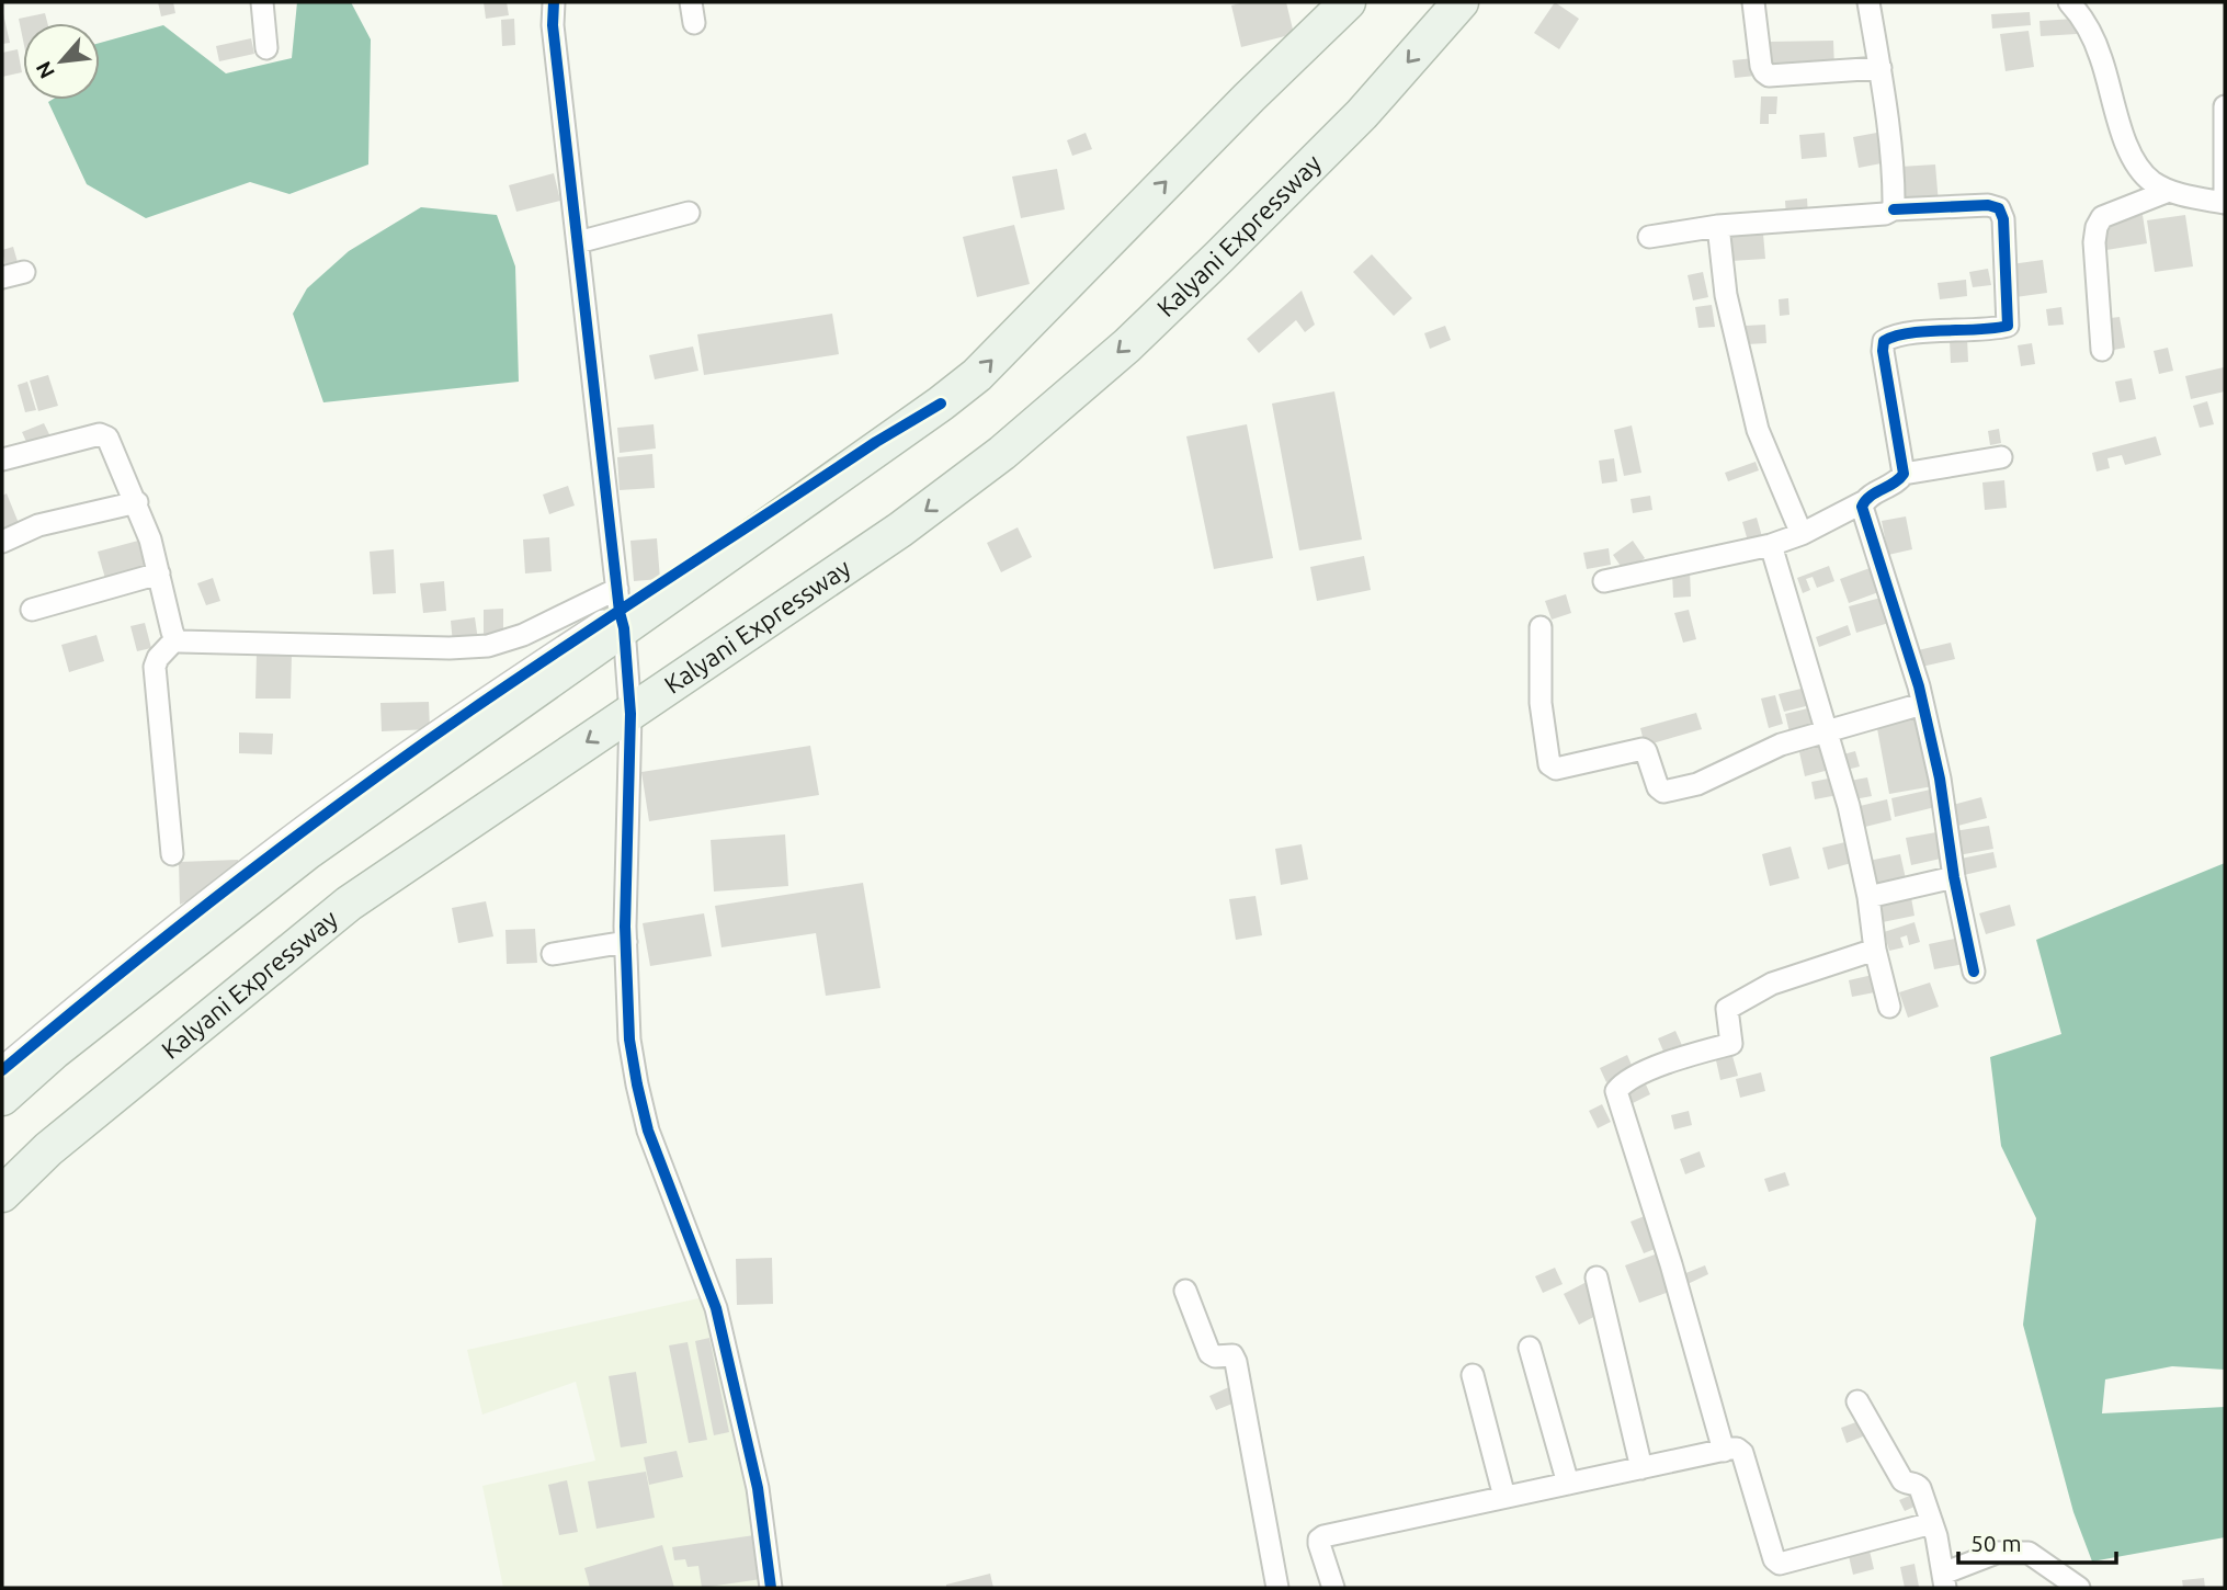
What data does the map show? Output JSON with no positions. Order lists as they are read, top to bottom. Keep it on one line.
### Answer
{"streets":{"highway":["Kalyani Expressway"]},"scale_bar":"50 m","north":"bottom left"}
